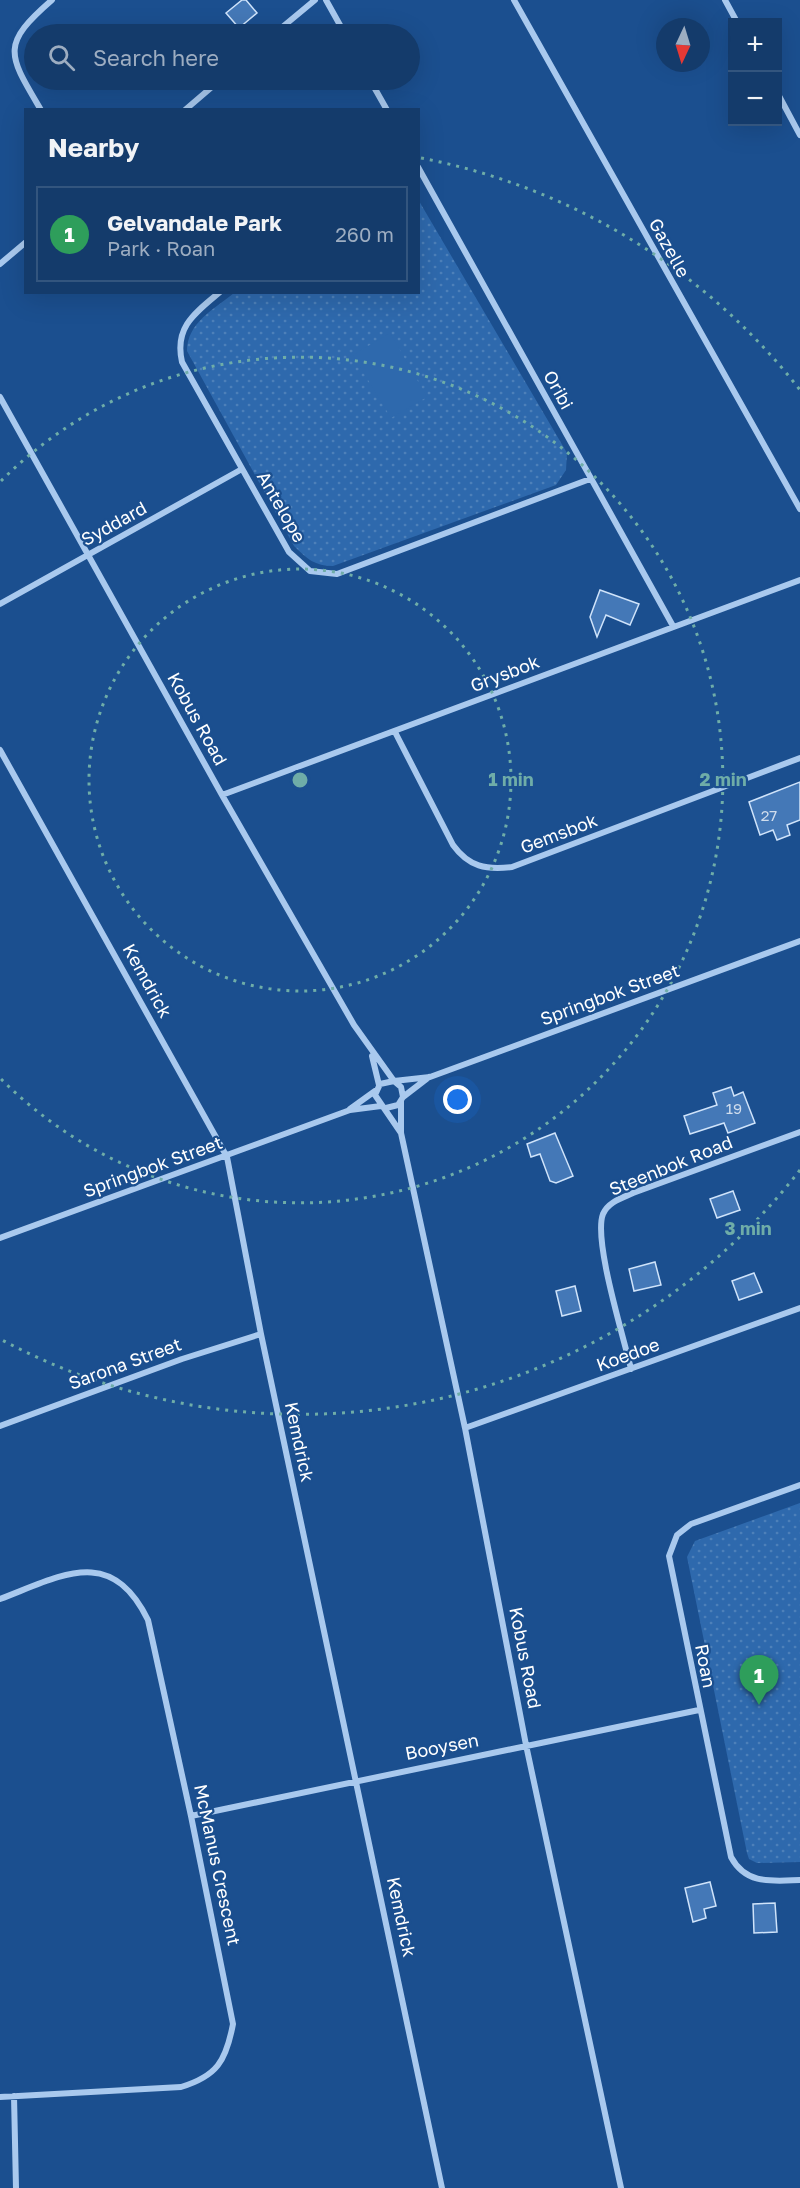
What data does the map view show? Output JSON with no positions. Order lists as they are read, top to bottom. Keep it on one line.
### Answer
{"streets":{"street":["Gazelle","Oribi","Antelope","Syddard","Grysbok","Kobus Road","Gemsbok","Kemdrick","Springbok Street","Steenbok Road","Koedoe","Sarona Street","Roan","Booysen","McManus Crescent"]},"crossings":[["Oribi","Antelope"],["Oribi","Grysbok"],["Antelope","Syddard"],["Syddard","Kobus Road"],["Grysbok","Kobus Road"],["Grysbok","Gemsbok"],["Kobus Road","Koedoe"],["Kobus Road","Booysen"],["Kemdrick","Springbok Street"],["Kemdrick","Sarona Street"],["Kemdrick","Booysen"],["Steenbok Road","Koedoe"],["Roan","Booysen"],["Booysen","McManus Crescent"]],"house_numbers":["27","19"],"north":"bottom","page":{"map_buttons":["+","−"],"search":"Search here","heading":"Nearby","list":[{"mark":"1","name":"Gelvandale Park","note":"Park · Roan","value":"260 m"}],"pins":"1"},"rings":["1 min","2 min","3 min"]}
